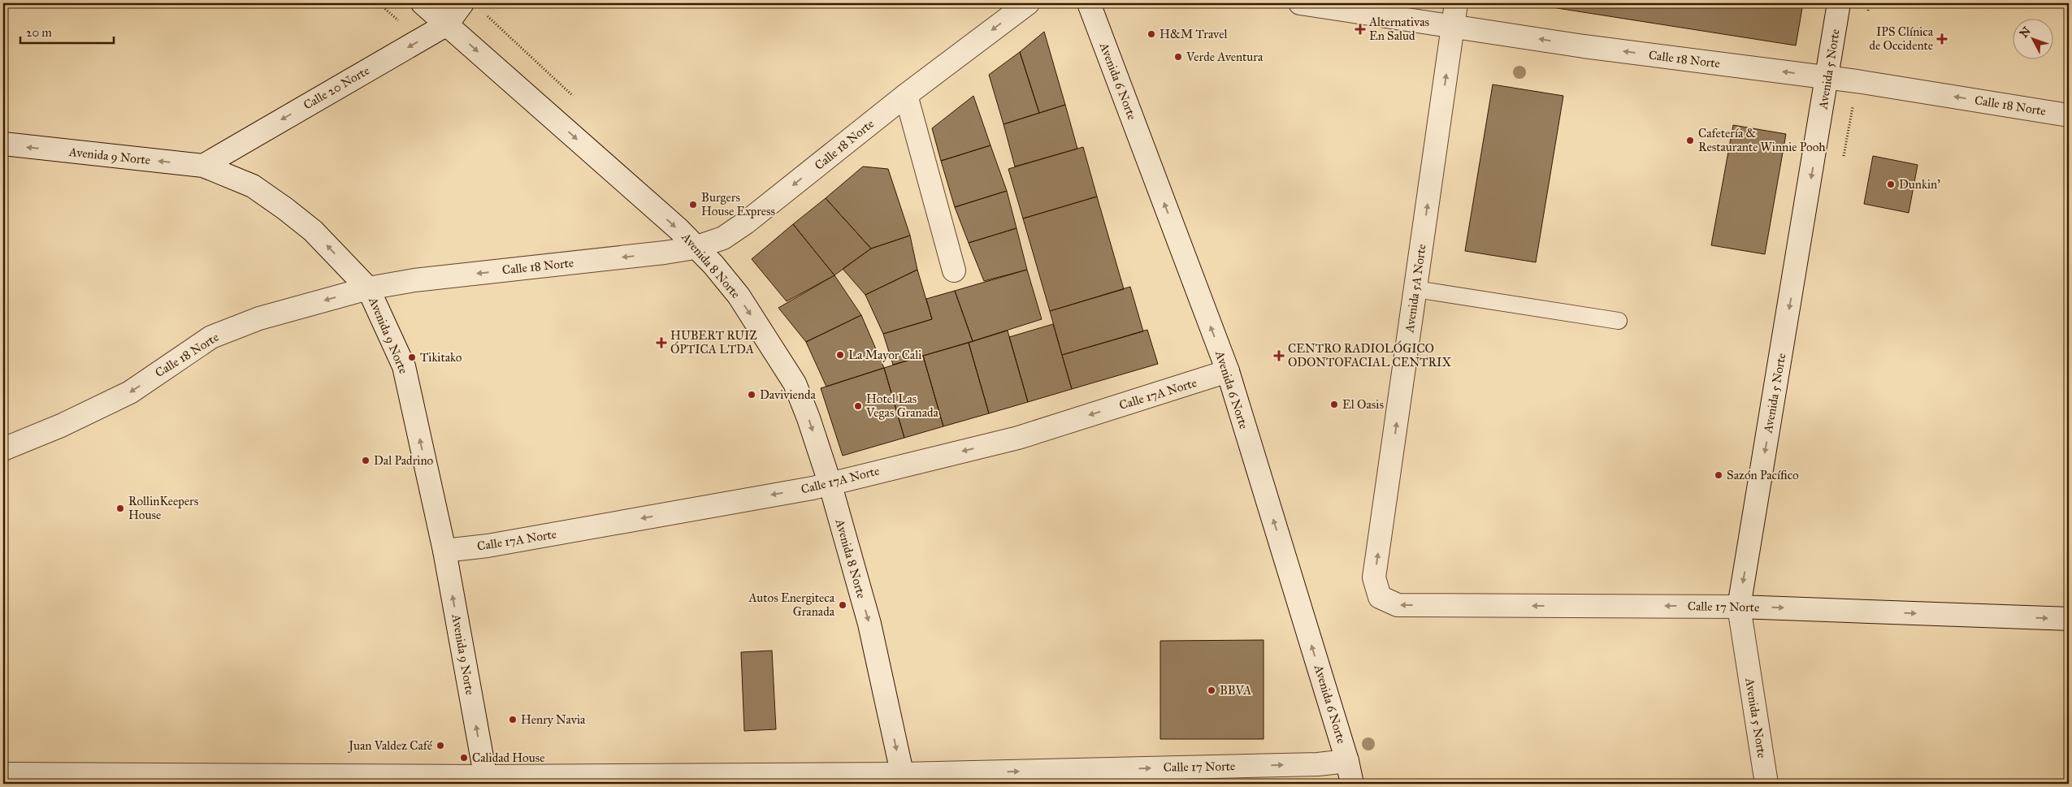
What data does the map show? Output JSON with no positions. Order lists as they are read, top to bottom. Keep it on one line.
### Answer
{"streets":{"street":["Calle 18 Norte","Avenida 5 Norte","Avenida 6 Norte","Calle 20 Norte","Avenida 9 Norte","Avenida 8 Norte","Avenida 5A Norte","Calle 17A Norte","Calle 17 Norte"]},"crossings":[["Calle 18 Norte","Avenida 5 Norte"],["Calle 18 Norte","Avenida 9 Norte"],["Calle 18 Norte","Avenida 8 Norte"],["Calle 18 Norte","Avenida 5A Norte"],["Avenida 5 Norte","Calle 17 Norte"],["Avenida 6 Norte","Calle 17A Norte"],["Avenida 6 Norte","Calle 17 Norte"],["Calle 20 Norte","Avenida 9 Norte"],["Calle 20 Norte","Avenida 8 Norte"],["Avenida 9 Norte","Calle 17A Norte"],["Avenida 9 Norte","Calle 17 Norte"],["Avenida 8 Norte","Calle 17A Norte"],["Avenida 8 Norte","Calle 17 Norte"],["Avenida 5A Norte","Calle 17 Norte"]],"one_way":["Calle 18 Norte","Avenida 5 Norte","Avenida 6 Norte","Calle 20 Norte","Avenida 9 Norte","Avenida 8 Norte","Avenida 5A Norte","Calle 17A Norte"],"places":{"health":["Alternativas En Salud","IPS Clínica de Occidente","HUBERT RUIZ ÓPTICA LTDA","CENTRO RADIOLÓGICO ODONTOFACIAL CENTRIX"],"other":["H&M Travel","Verde Aventura","Cafetería & Restaurante Winnie Pooh","Dunkin'","Burgers House Express","La Mayor Cali","Tikitako","Davivienda","El Oasis","Hotel Las Vegas Granada","Dal Padrino","Sazón Pacífico","RollinKeepers House","Autos Energiteca Granada","BBVA","Henry Navia","Juan Valdez Café","Calidad House"]},"scale_bar":"20 m","north":"top left"}
